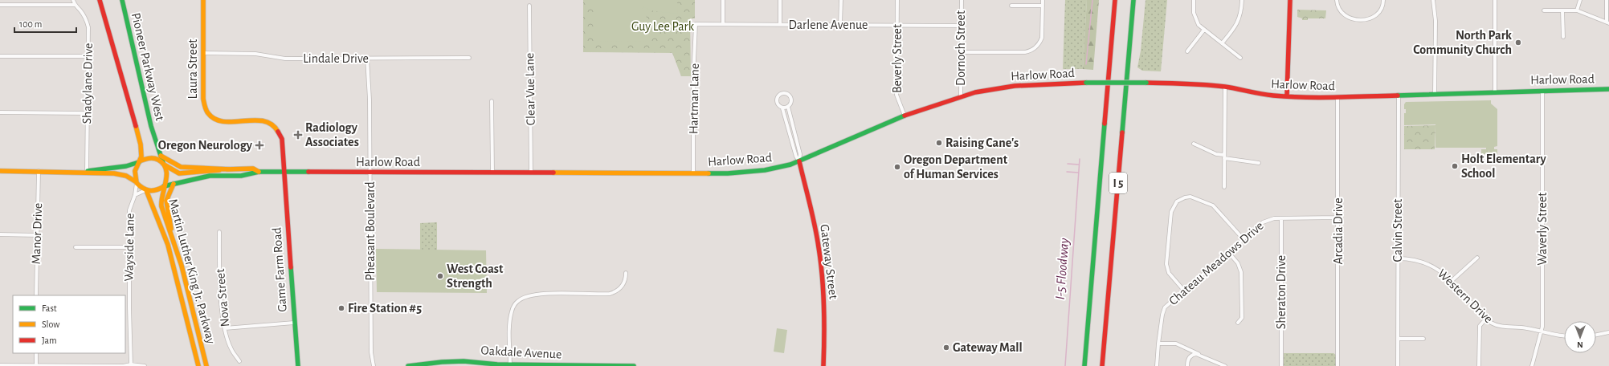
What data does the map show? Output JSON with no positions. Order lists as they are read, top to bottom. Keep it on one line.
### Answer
{"streets":{"main road":["Pioneer Parkway West","Laura Street","Harlow Road","I 5","Gateway Street","Game Farm Road","Martin Luther King Jr. Parkway","Oakdale Avenue"],"street":["Darlene Avenue","Dornoch Street","Lindale Drive","Beverly Street","Shadylane Drive","Clear Vue Lane","Hartman Lane","Waverly Street","Calvin Street","Pheasant Boulevard","Arcadia Drive","Manor Drive","Wayside Lane","Chateau Meadows Drive","Sheraton Drive","Western Drive","Nova Street"]},"crossings":[["Darlene Avenue","Dornoch Street"],["Darlene Avenue","Beverly Street"],["Darlene Avenue","Hartman Lane"],["Dornoch Street","Harlow Road"],["Lindale Drive","Laura Street"],["Lindale Drive","Pheasant Boulevard"],["Beverly Street","Harlow Road"],["Pioneer Parkway West","Martin Luther King Jr. Parkway"],["Laura Street","Harlow Road"],["Laura Street","Game Farm Road"],["Harlow Road","Clear Vue Lane"],["Harlow Road","Hartman Lane"],["Harlow Road","Waverly Street"],["Harlow Road","Calvin Street"],["Harlow Road","Pheasant Boulevard"],["Harlow Road","Arcadia Drive"],["Harlow Road","Gateway Street"],["Harlow Road","Game Farm Road"],["Waverly Street","Western Drive"],["Calvin Street","Western Drive"],["Arcadia Drive","Chateau Meadows Drive"],["Wayside Lane","Martin Luther King Jr. Parkway"],["Chateau Meadows Drive","Sheraton Drive"]],"water":["I-5 Floodway"],"parks":["Guy Lee Park"],"places":{"other":["North Park Community Church","Raising Cane's","Holt Elementary School","Oregon Department of Human Services","West Coast Strength","Fire Station #5","Gateway Mall"],"health":["Radiology Associates","Oregon Neurology"]},"legend":["Fast","Slow","Jam"],"scale_bar":"100 m","north":"bottom"}
